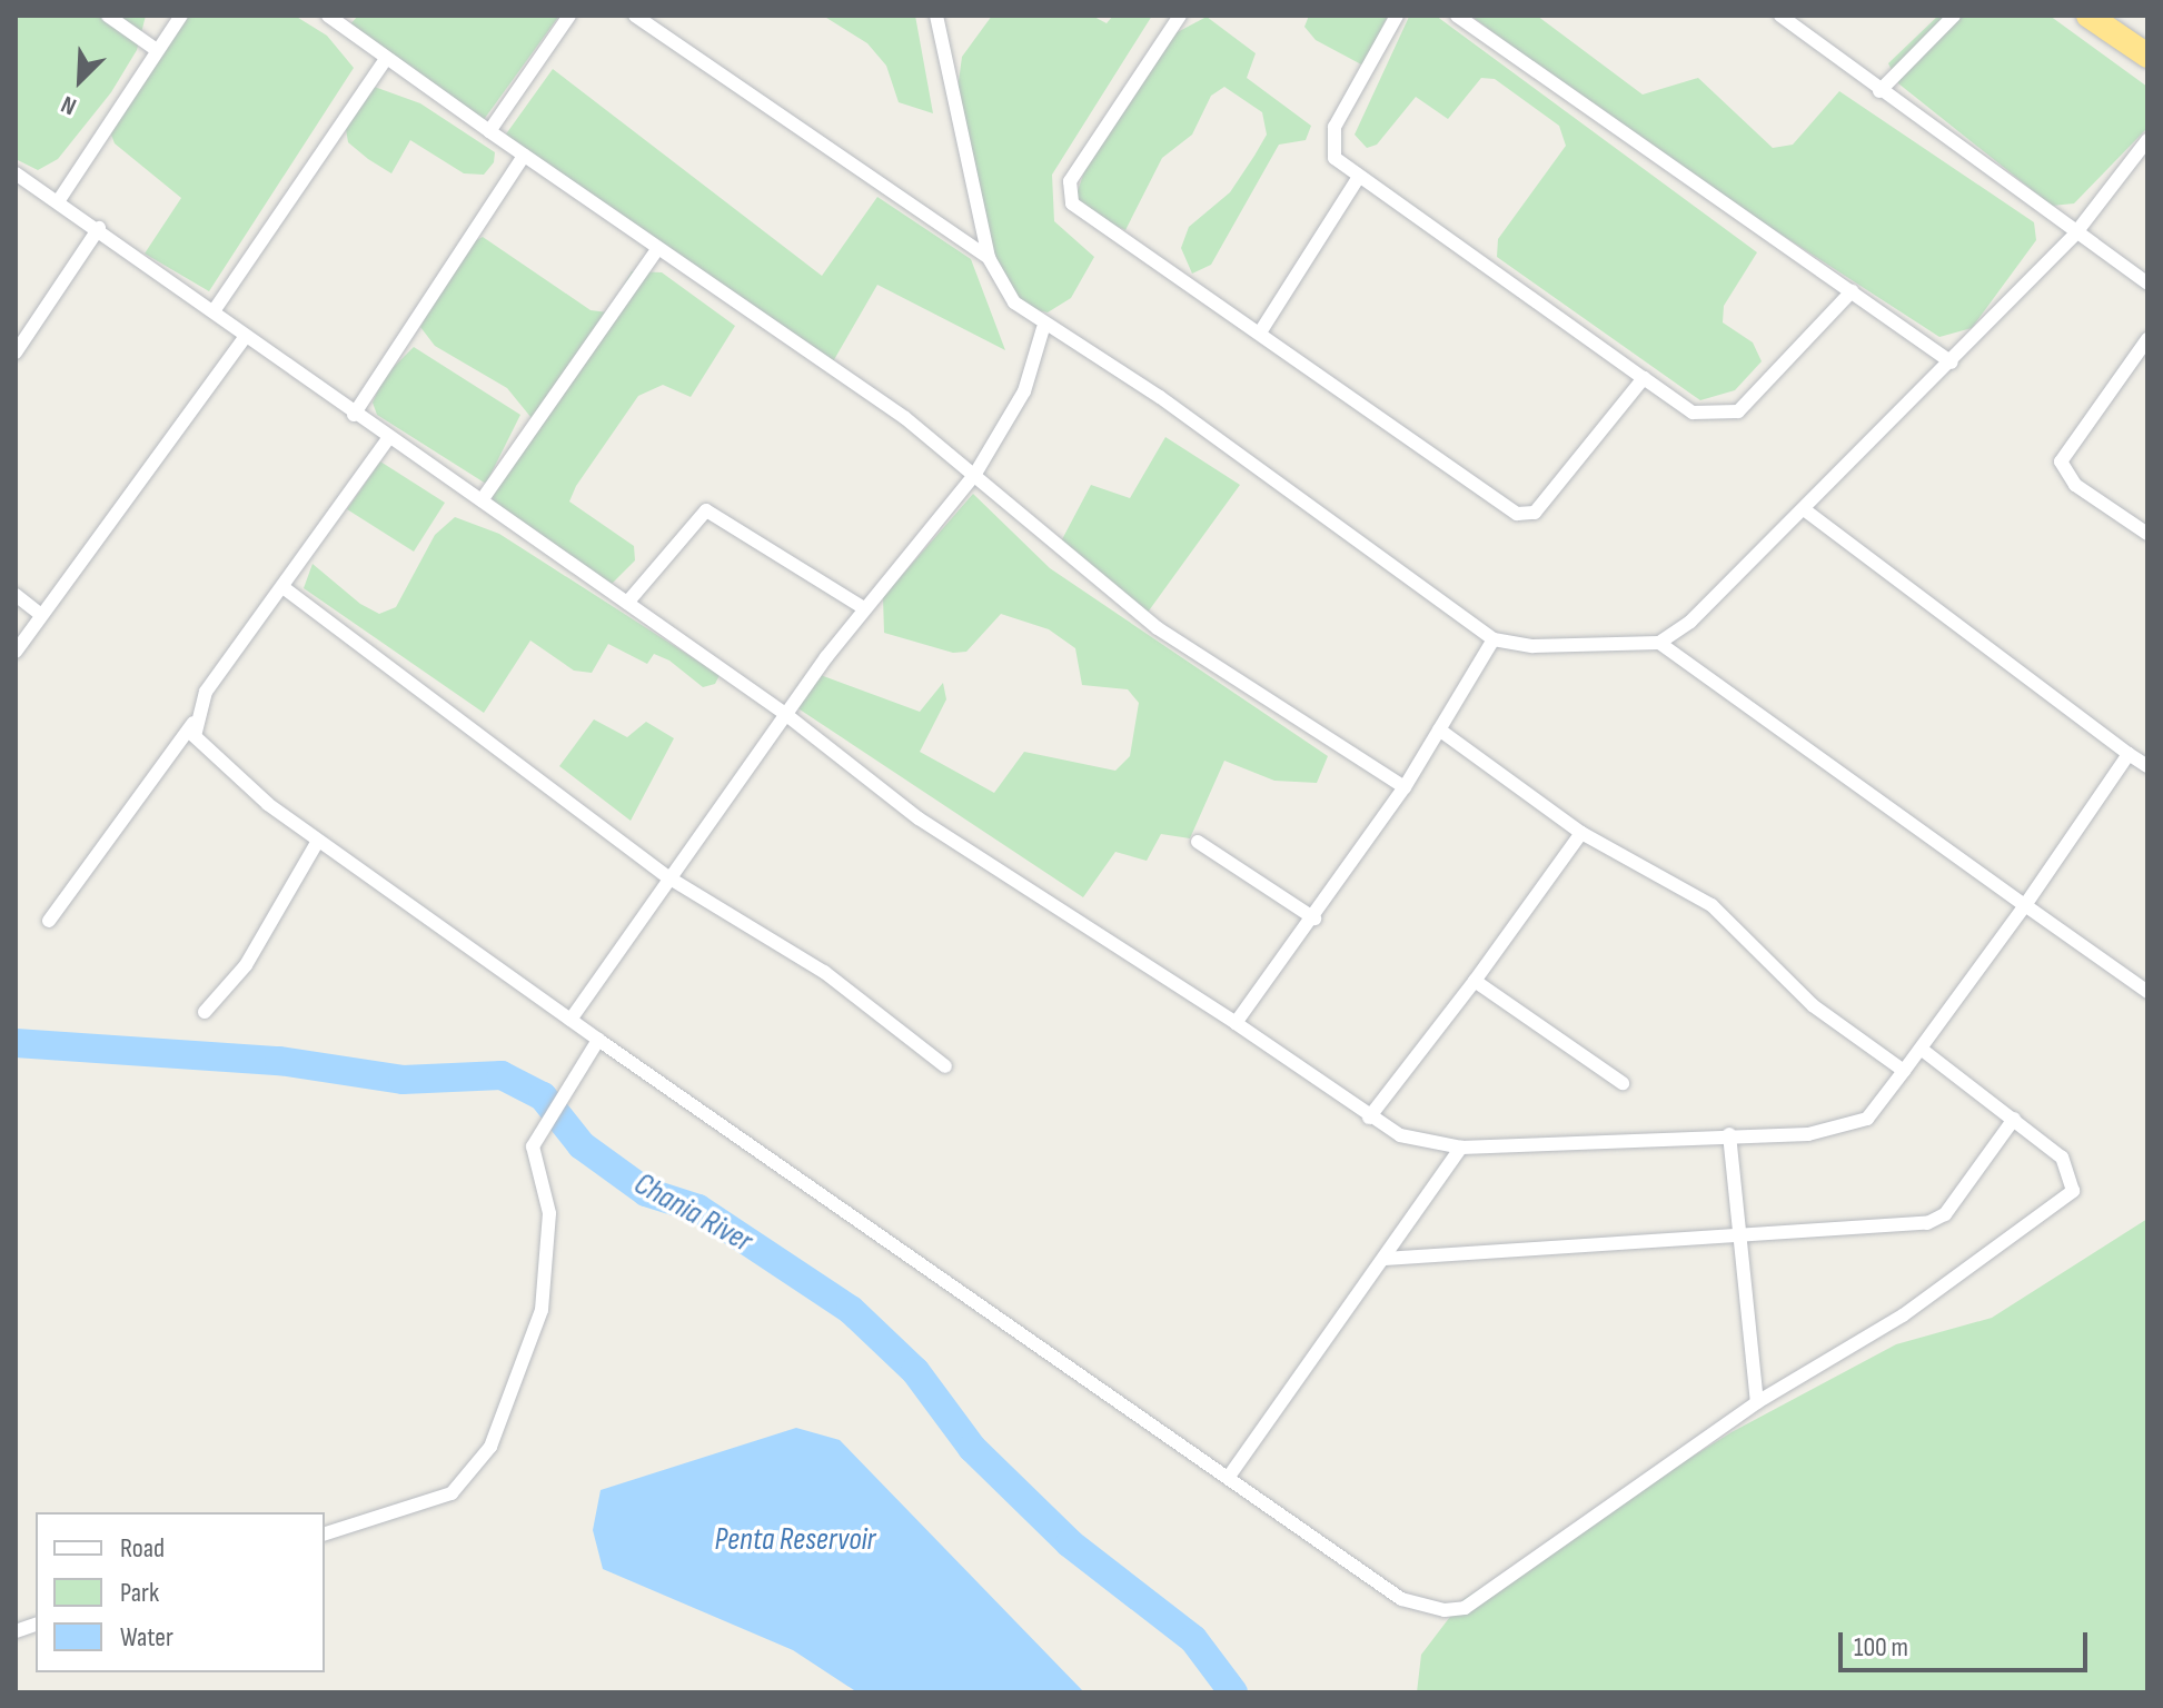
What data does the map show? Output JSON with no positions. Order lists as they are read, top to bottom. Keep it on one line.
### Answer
{"water":["Chania River","Penta Reservoir"],"legend":["Road","Park","Water"],"scale_bar":"100 m","north":"bottom left"}
